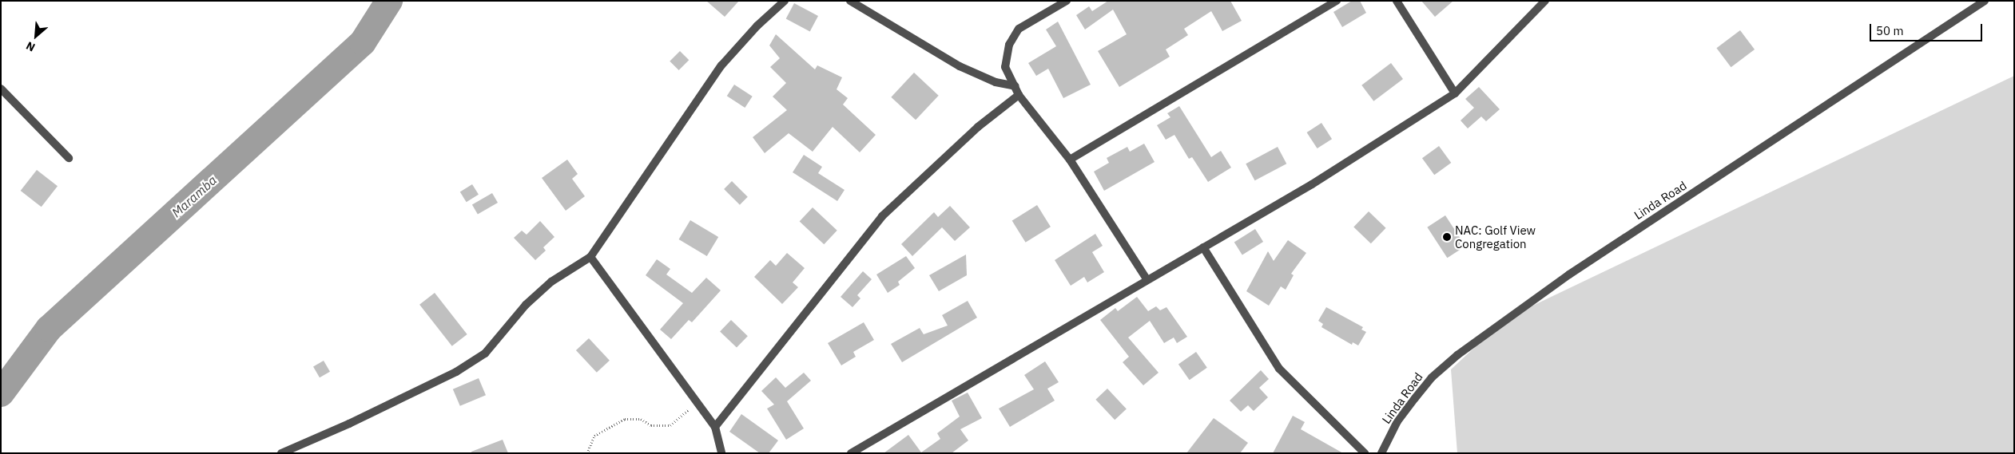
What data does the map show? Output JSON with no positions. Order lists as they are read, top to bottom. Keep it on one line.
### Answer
{"streets":{"street":["Linda Road"]},"water":["Maramba"],"places":["NAC: Golf View Congregation"],"scale_bar":"50 m","north":"bottom left"}
